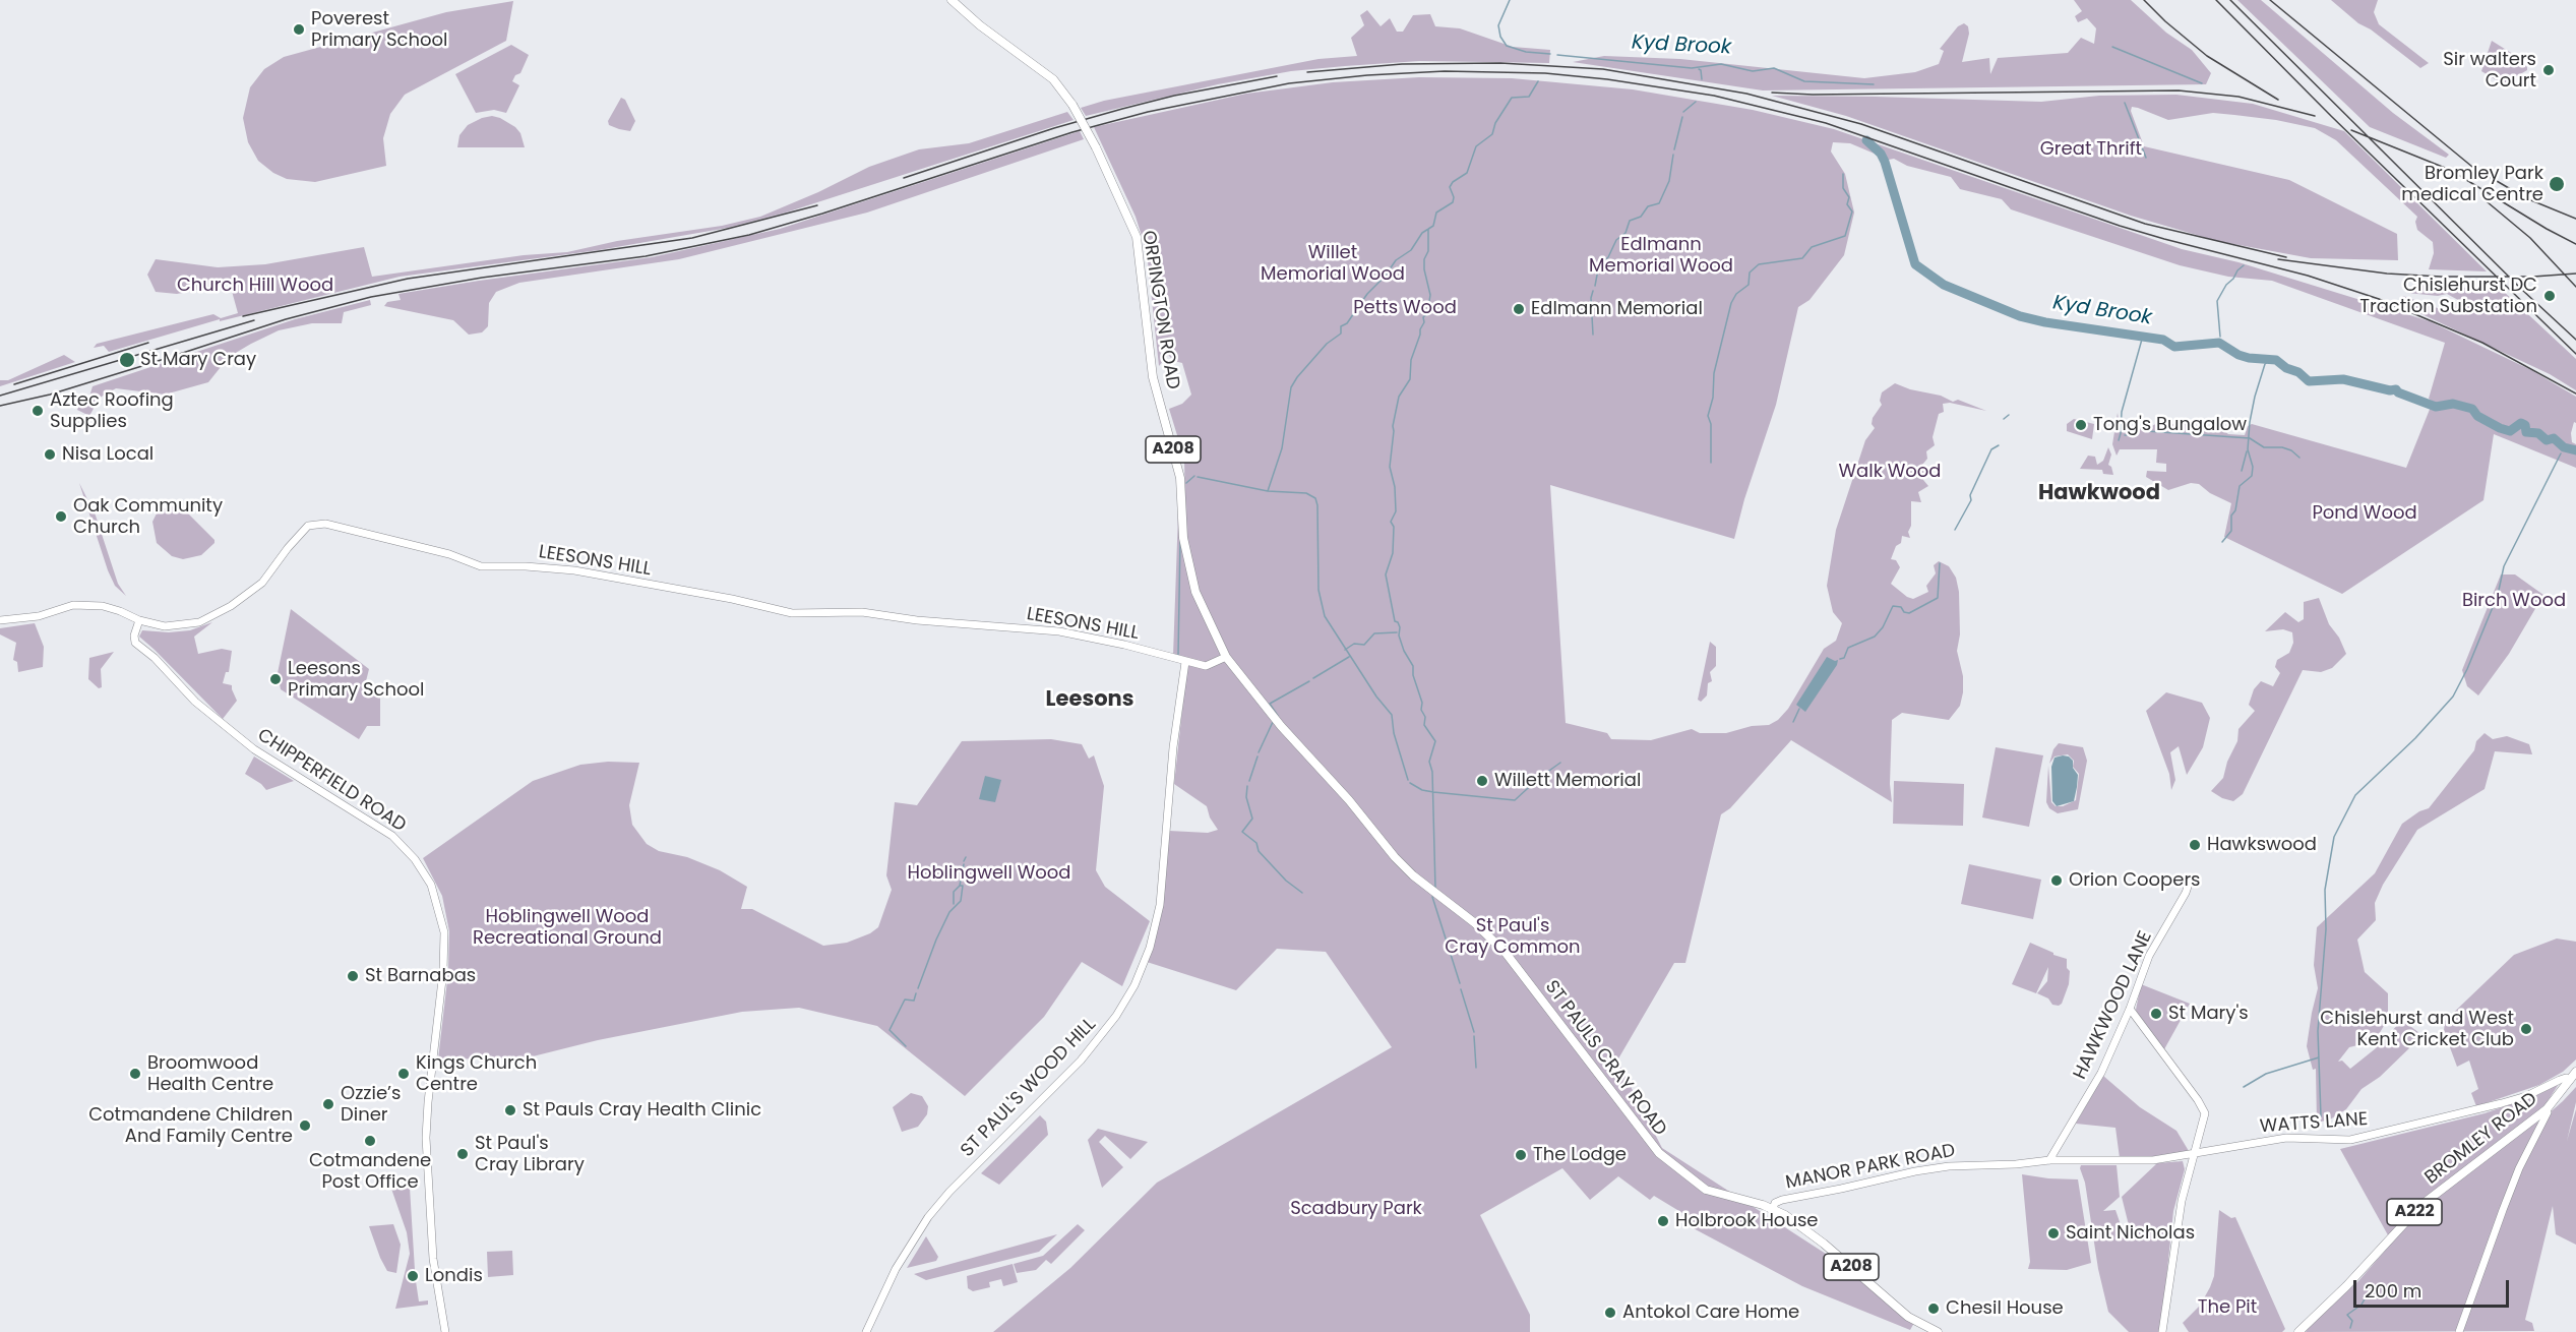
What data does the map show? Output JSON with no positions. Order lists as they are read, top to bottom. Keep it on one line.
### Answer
{"streets":{"main road":["ORPINGTON ROAD","A208","ST PAULS CRAY ROAD","BROMLEY ROAD","A222"],"street":["LEESONS HILL","CHIPPERFIELD ROAD","HAWKWOOD LANE","ST PAUL'S WOOD HILL","WATTS LANE","MANOR PARK ROAD"]},"crossings":[["ORPINGTON ROAD","LEESONS HILL"],["ORPINGTON ROAD","ST PAULS CRAY ROAD"],["LEESONS HILL","CHIPPERFIELD ROAD"],["LEESONS HILL","ST PAULS CRAY ROAD"],["LEESONS HILL","ST PAUL'S WOOD HILL"],["HAWKWOOD LANE","WATTS LANE"],["ST PAULS CRAY ROAD","MANOR PARK ROAD"],["WATTS LANE","BROMLEY ROAD"],["WATTS LANE","MANOR PARK ROAD"]],"districts":["Hawkwood","Leesons"],"water":["Kyd Brook"],"parks":["Great Thrift","Edlmann Memorial Wood","Willet Memorial Wood","Church Hill Wood","Petts Wood","Walk Wood","Pond Wood","Birch Wood","Hoblingwell Wood","Hoblingwell Wood Recreational Ground","St Paul's Cray Common","Scadbury Park","The Pit"],"places":["Poverest Primary School","Sir walters Court","Bromley Park medical Centre","Chislehurst DC Traction Substation","Edlmann Memorial","St Mary Cray","Aztec Roofing Supplies","Tong's Bungalow","Nisa Local","Oak Community Church","Leesons Primary School","Willett Memorial","Hawkswood","Orion Coopers","St Barnabas","St Mary's","Chislehurst and West Kent Cricket Club","Broomwood Health Centre","Kings Church Centre","Ozzie’s Diner","St Pauls Cray Health Clinic","Cotmandene Children And Family Centre","Cotmandene Post Office","St Paul's Cray Library","The Lodge","Holbrook House","Saint Nicholas","Londis","Chesil House","Antokol Care Home"],"scale_bar":"200 m"}
